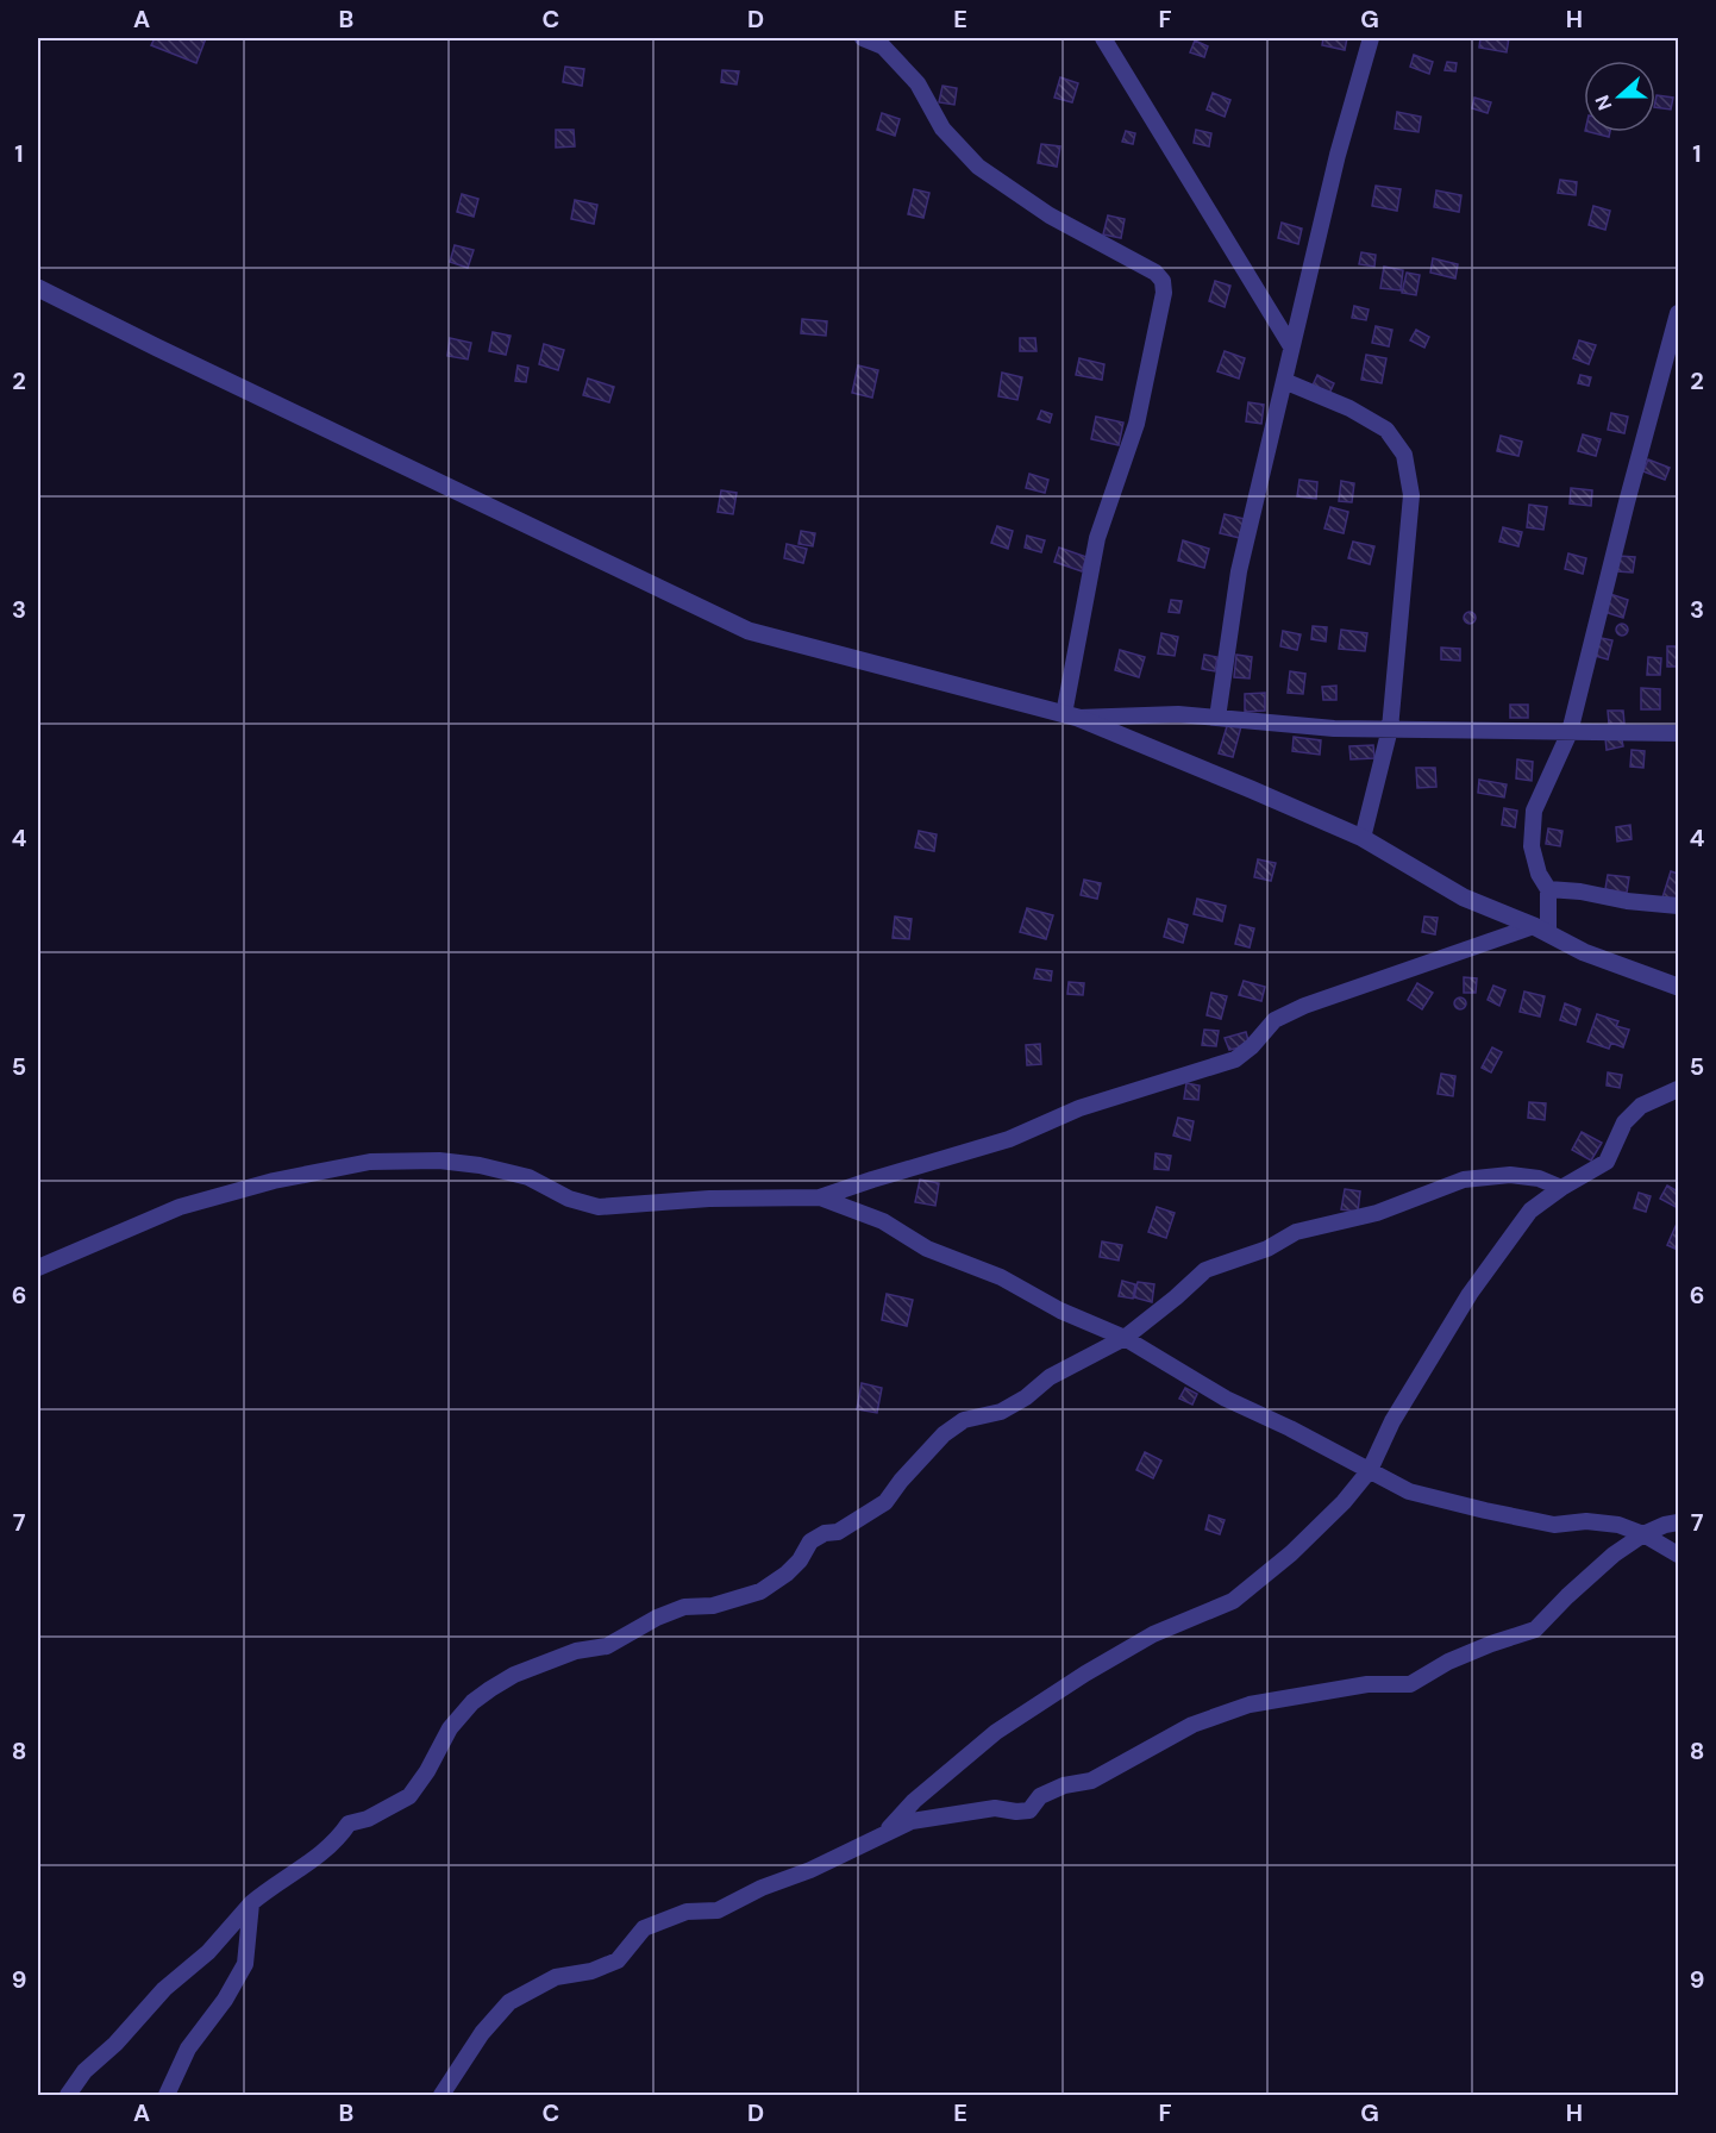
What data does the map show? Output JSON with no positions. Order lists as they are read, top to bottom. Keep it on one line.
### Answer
{"north":"left","grid":{"columns":["A","B","C","D","E","F","G","H"],"rows":["1","2","3","4","5","6","7","8","9"]}}
